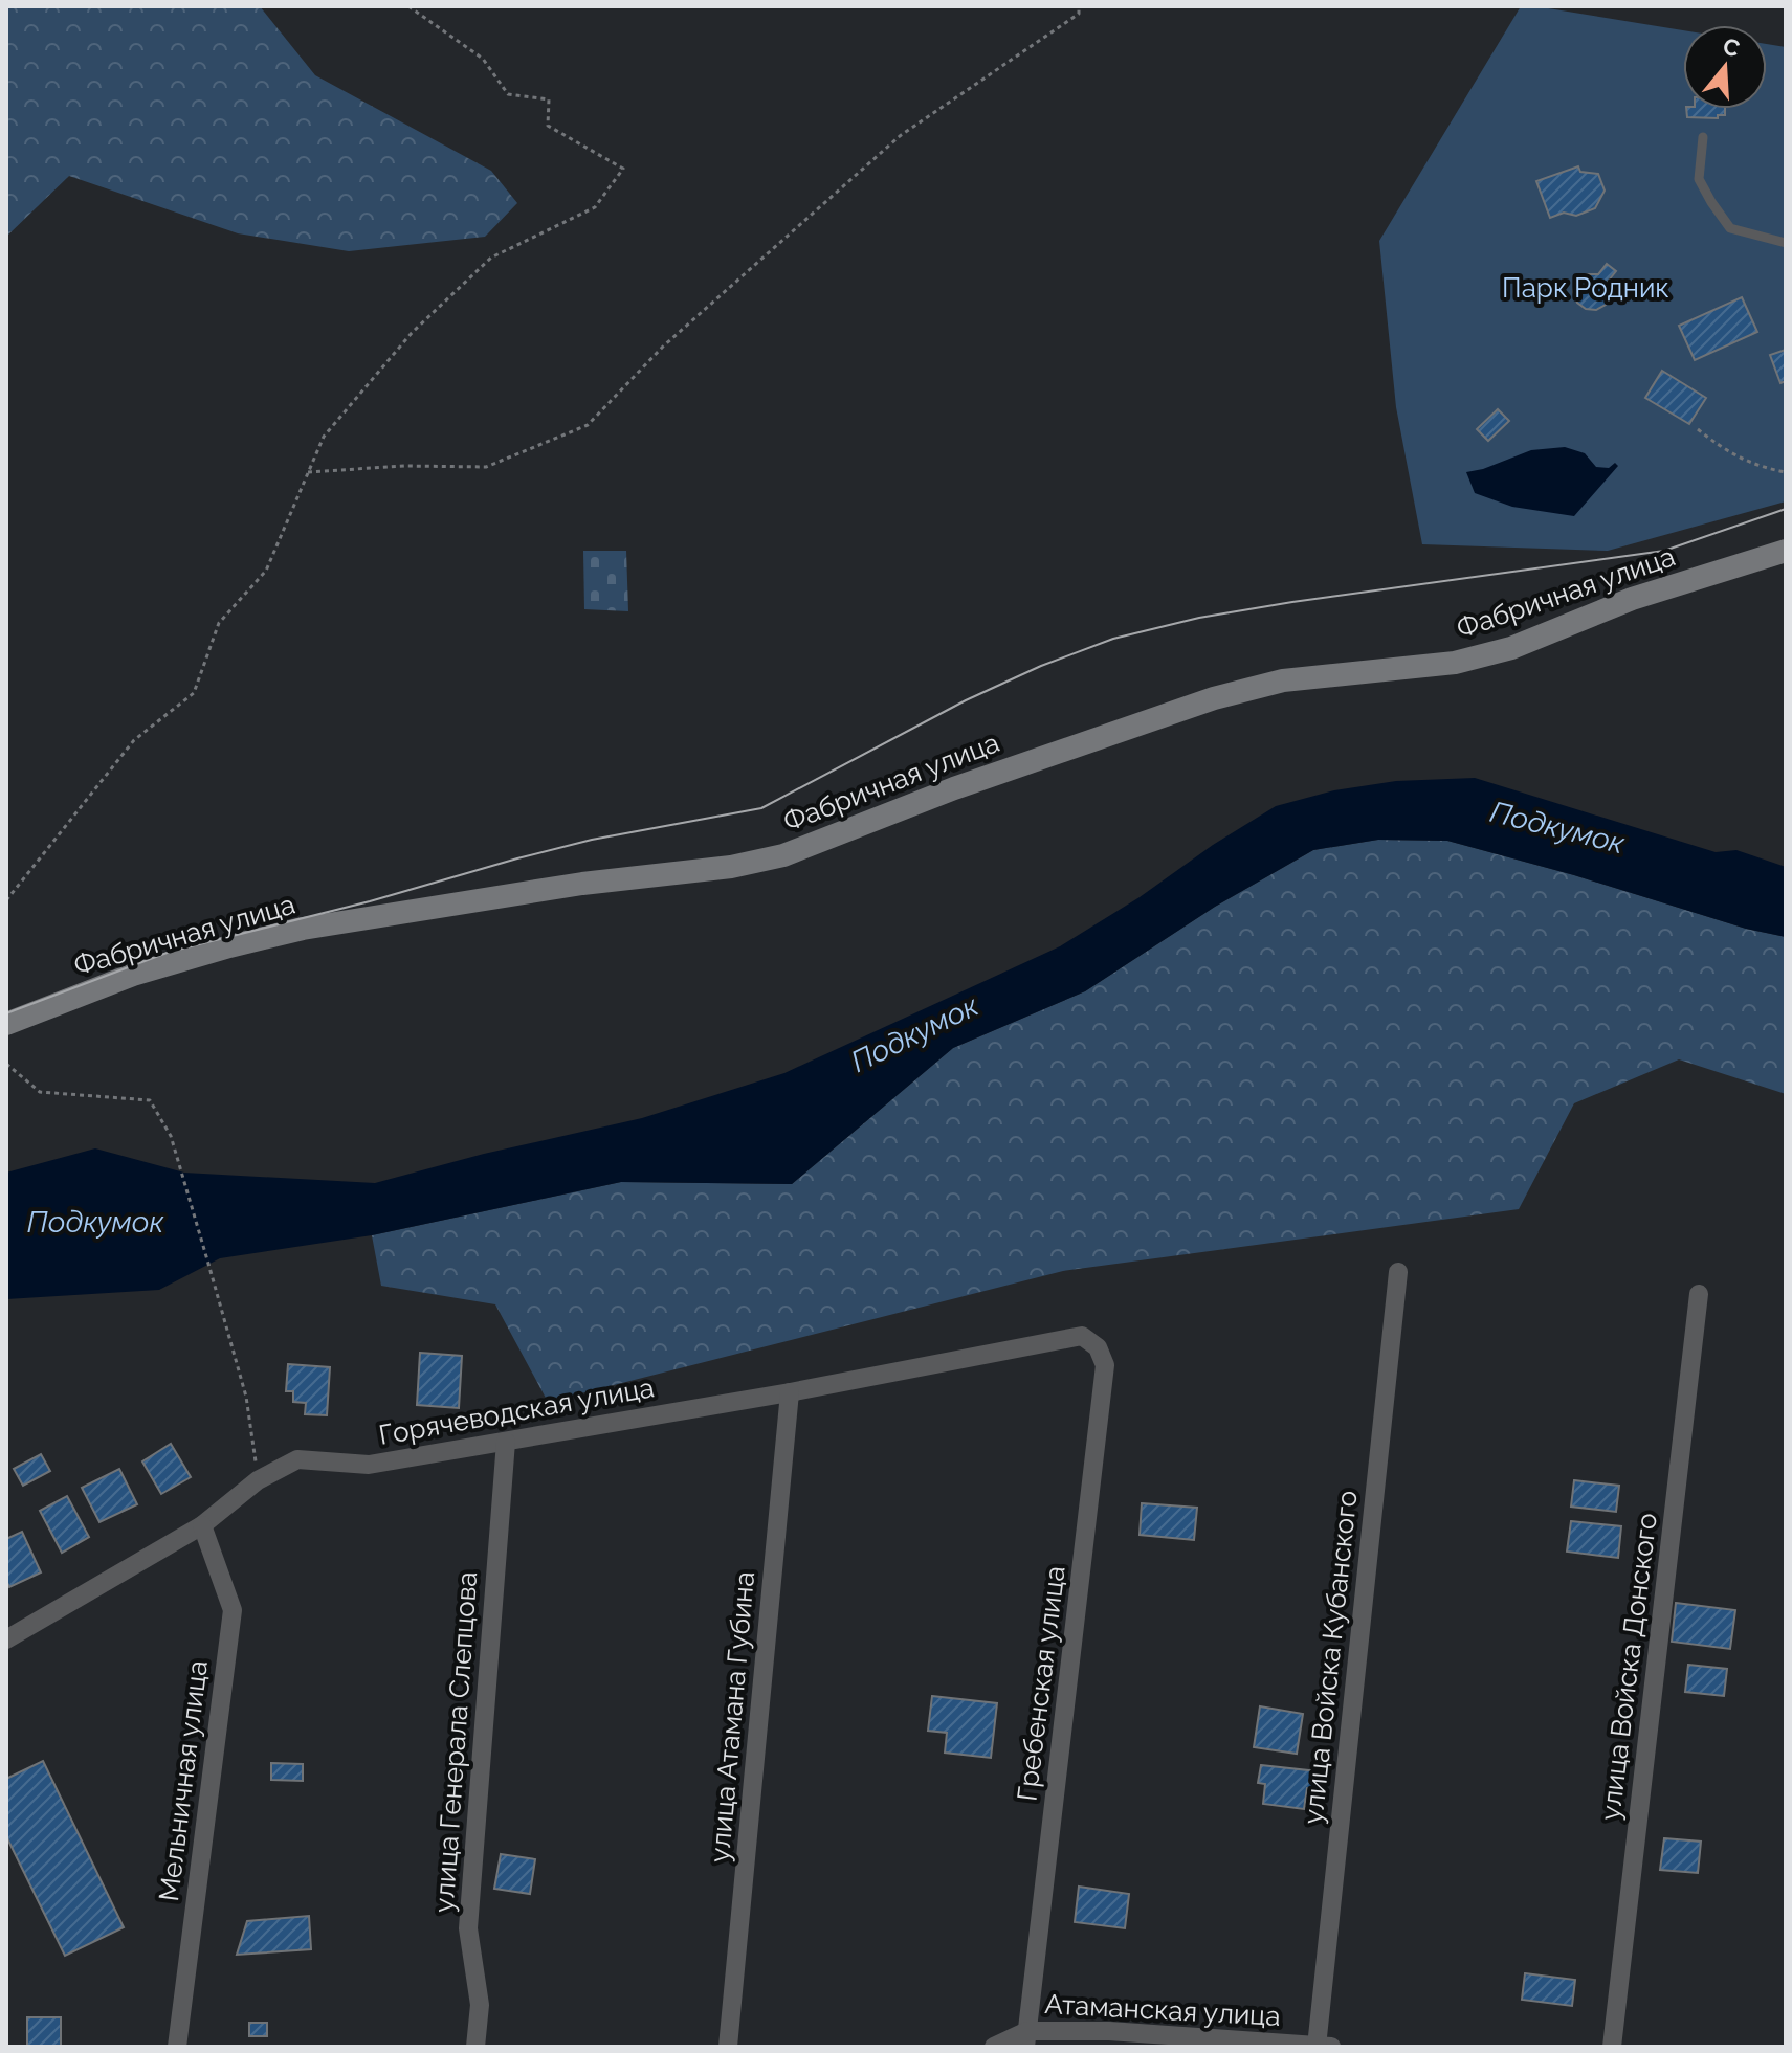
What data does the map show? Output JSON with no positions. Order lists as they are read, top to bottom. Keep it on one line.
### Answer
{"streets":{"main road":["Фабричная улица"],"street":["Горячеводская улица","улица Войска Кубанского","улица Войска Донского","Гребенская улица","улица Атамана Губина","улица Генерала Слепцова","Мельничная улица","Атаманская улица"]},"crossings":[["Горячеводская улица","Гребенская улица"],["Горячеводская улица","улица Атамана Губина"],["Горячеводская улица","улица Генерала Слепцова"],["Горячеводская улица","Мельничная улица"],["улица Войска Кубанского","Атаманская улица"],["Гребенская улица","Атаманская улица"]],"water":["Подкумок"],"parks":["Парк Родник"],"north":"top"}
